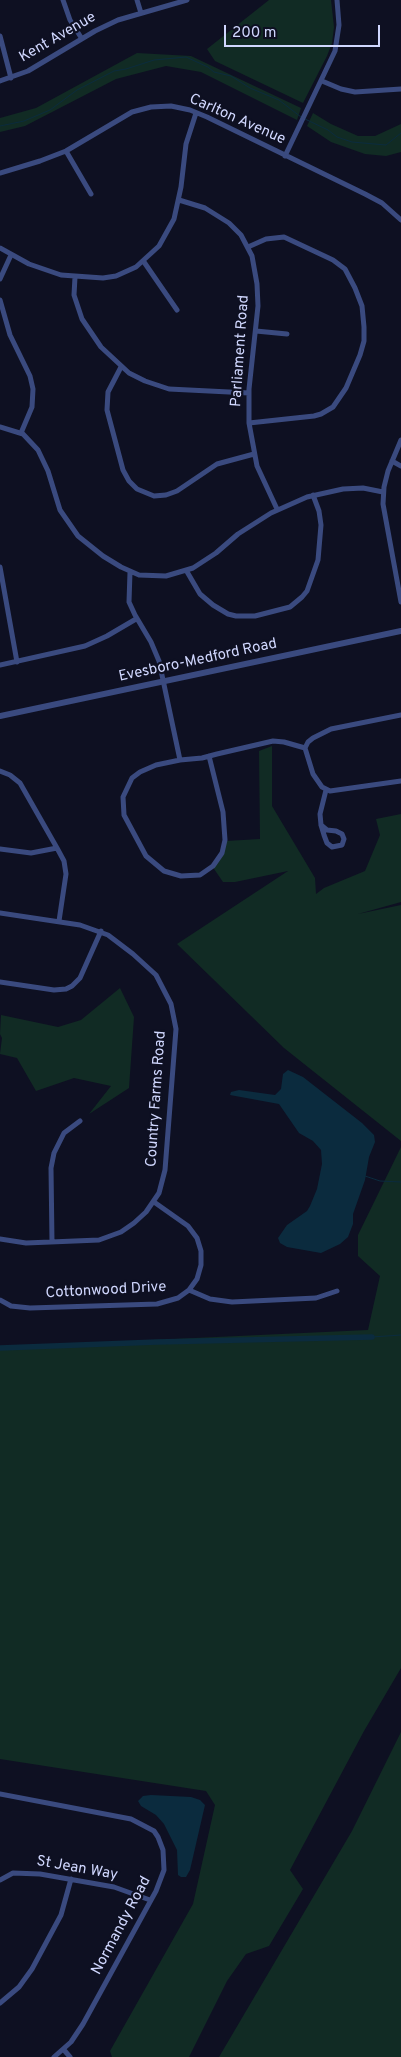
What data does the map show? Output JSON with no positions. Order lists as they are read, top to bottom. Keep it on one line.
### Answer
{"streets":{"street":["Kent Avenue","Carlton Avenue","Parliament Road","Evesboro-Medford Road","Country Farms Road","Cottonwood Drive","St Jean Way","Normandy Road"]},"crossings":[["St Jean Way","Normandy Road"]],"scale_bar":"200 m"}
